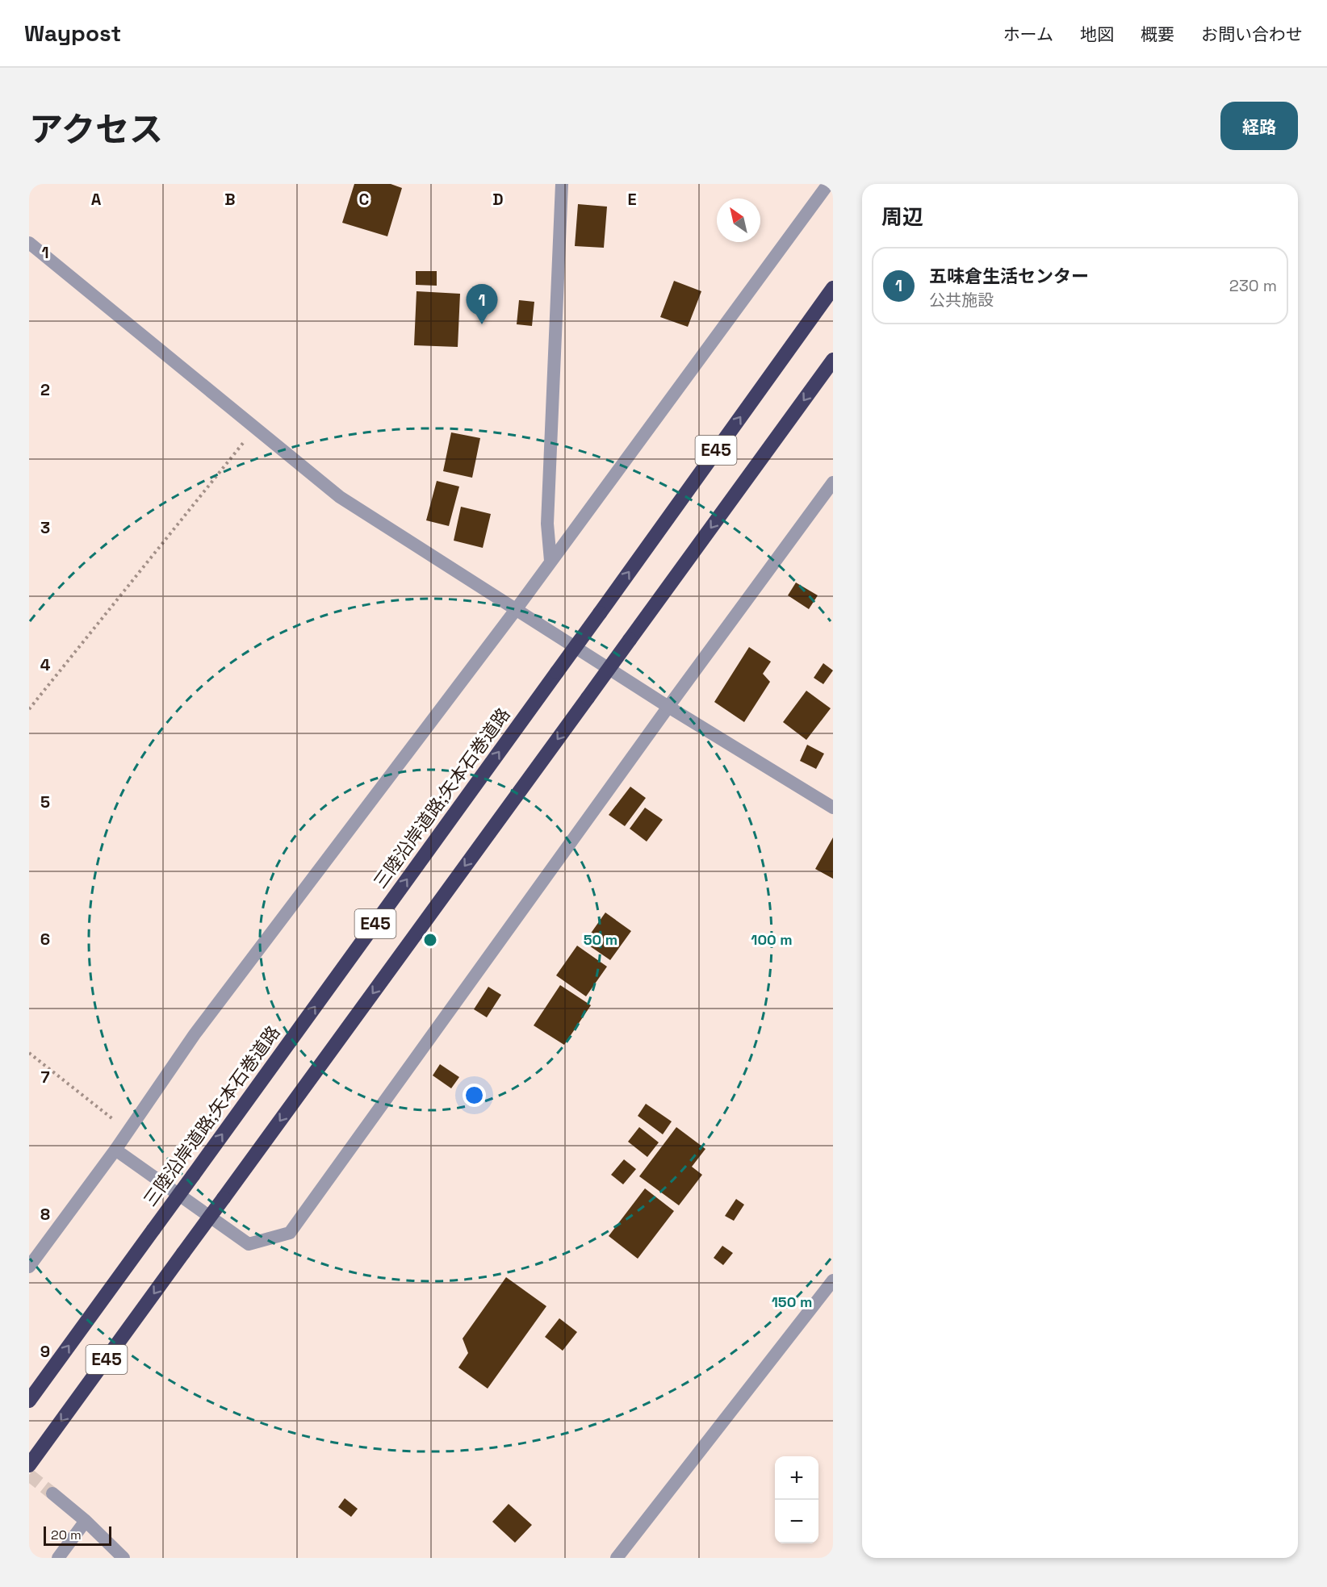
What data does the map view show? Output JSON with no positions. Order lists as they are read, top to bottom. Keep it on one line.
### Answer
{"streets":{"highway":["E45","三陸沿岸道路;矢本石巻道路"]},"scale_bar":"20 m","north":"top left","page":{"header":"Waypost","nav":["ホーム","地図","概要","お問い合わせ"],"title":"アクセス","buttons":"経路","heading":"周辺","list":[{"mark":"1","name":"五味倉生活センター","note":"公共施設","value":"230 m"}],"pins":"1","map_buttons":["+","−"],"scale":"20 m"},"grid":{"columns":["A","B","C","D","E"],"rows":["1","2","3","4","5","6","7","8","9"]},"rings":["50 m","100 m","150 m"]}
